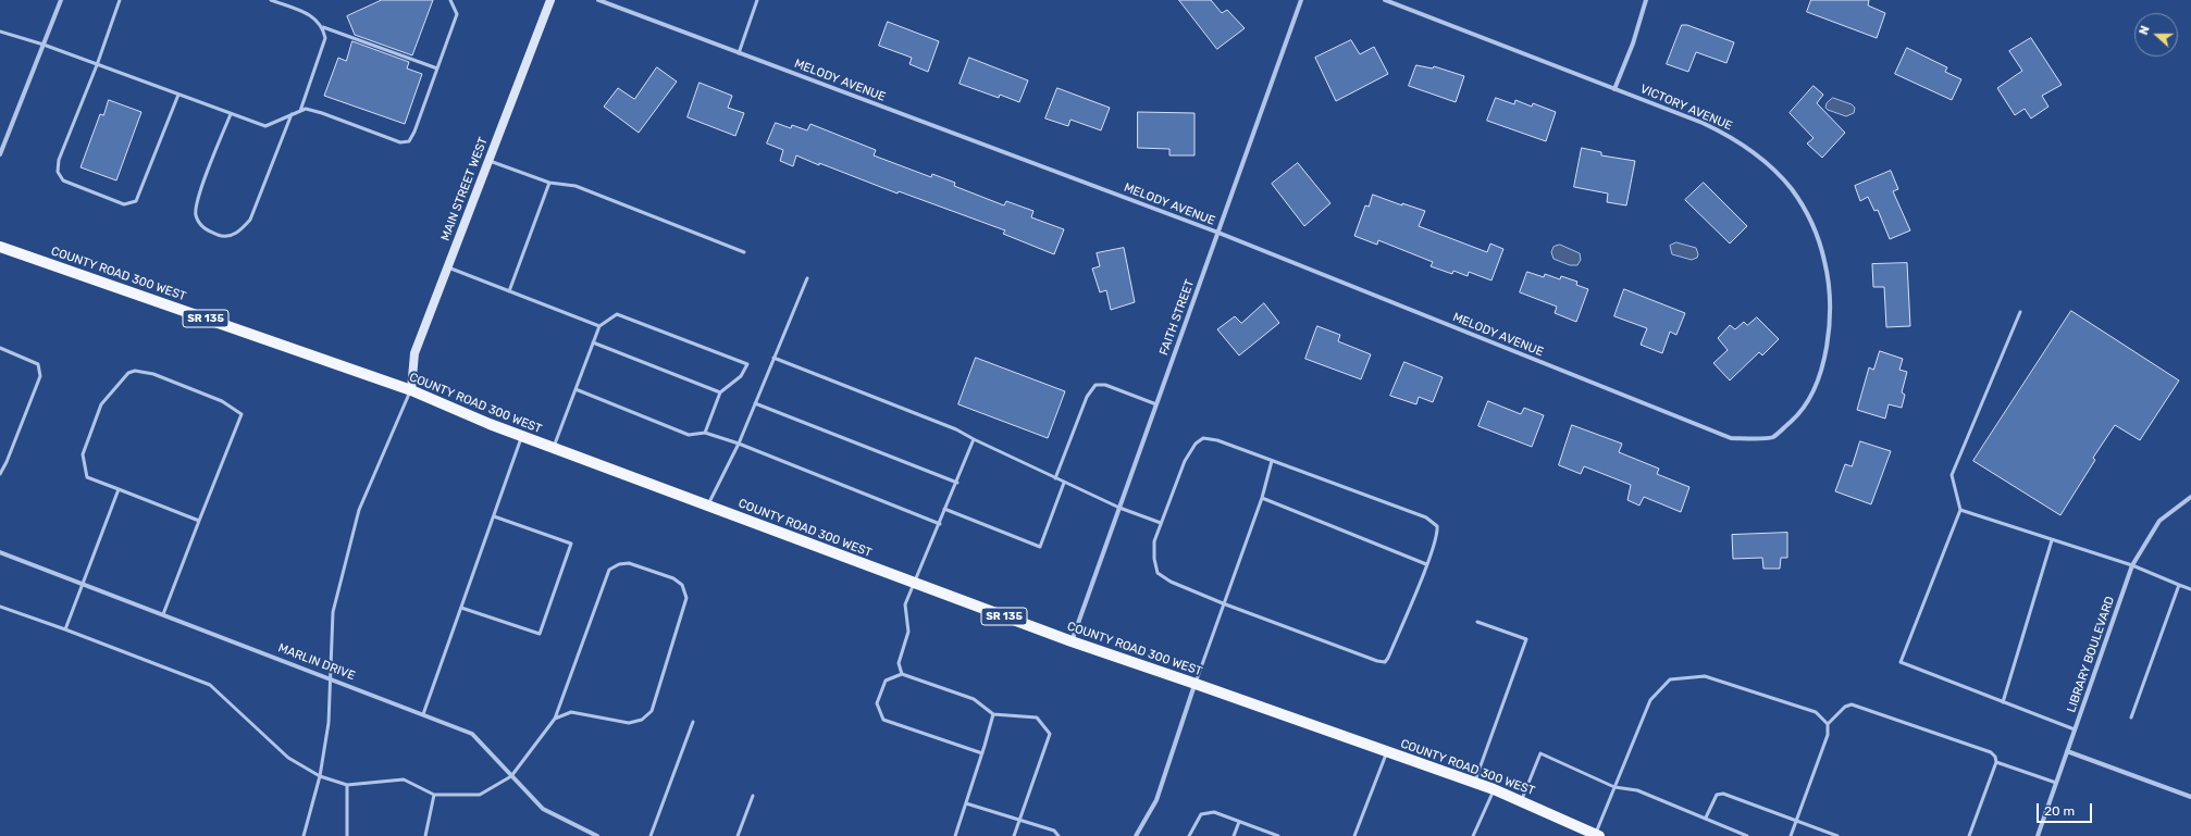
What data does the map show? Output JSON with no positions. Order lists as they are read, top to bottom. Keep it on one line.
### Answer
{"streets":{"main road":["MAIN STREET WEST","COUNTY ROAD 300 WEST","SR 135"],"street":["MELODY AVENUE","VICTORY AVENUE","FAITH STREET","LIBRARY BOULEVARD","MARLIN DRIVE"]},"crossings":[["MELODY AVENUE","VICTORY AVENUE"],["MELODY AVENUE","FAITH STREET"],["MAIN STREET WEST","COUNTY ROAD 300 WEST"],["COUNTY ROAD 300 WEST","FAITH STREET"]],"scale_bar":"20 m","north":"left"}
